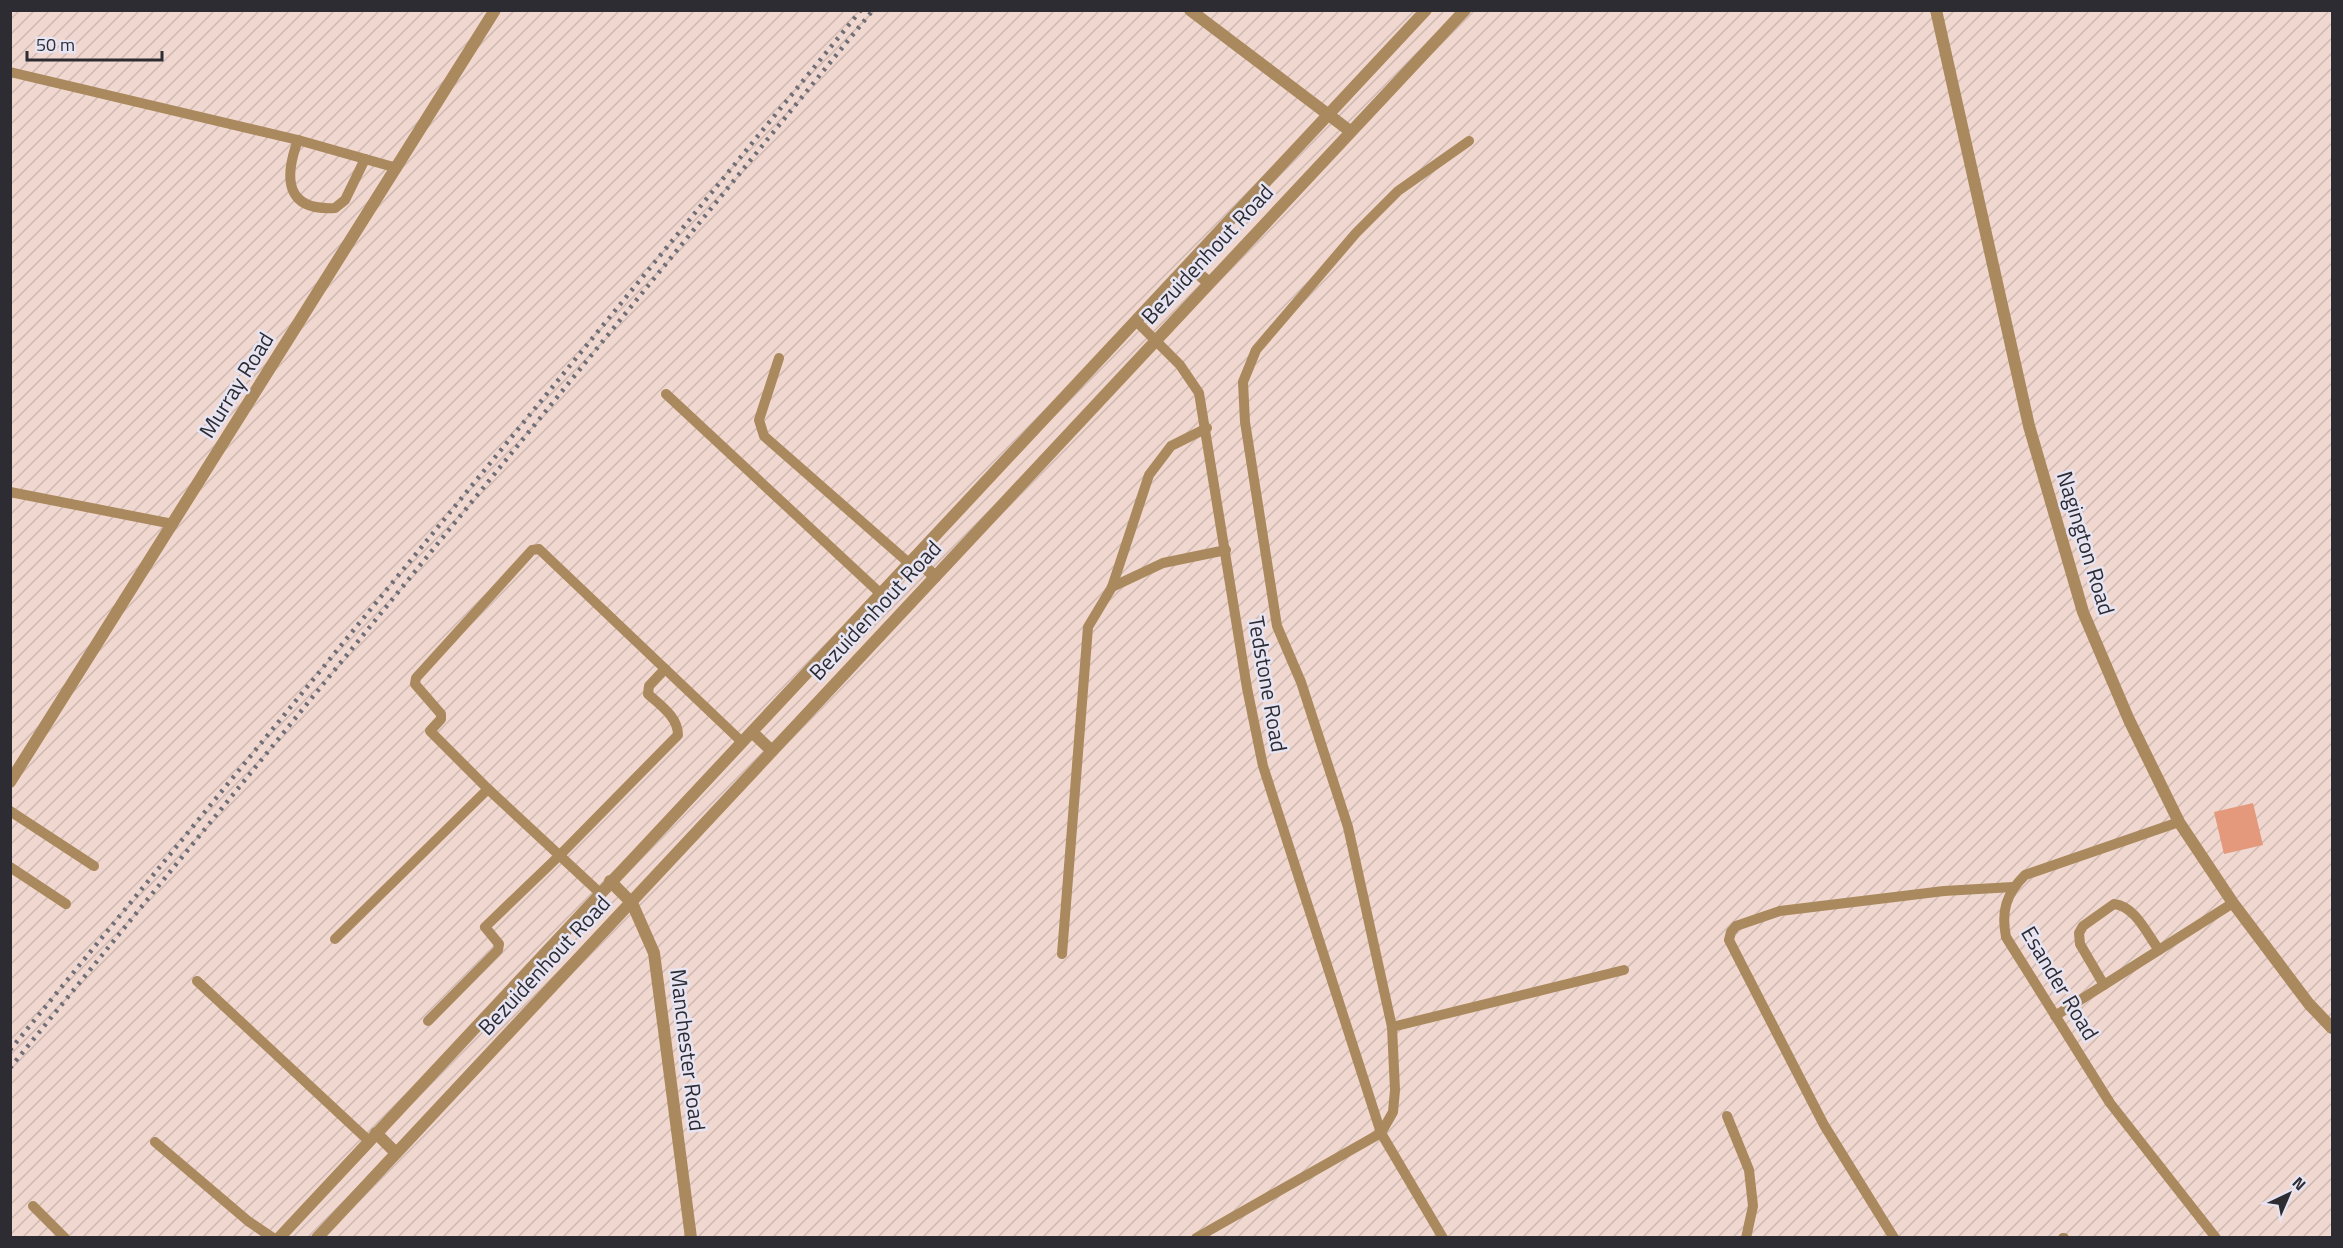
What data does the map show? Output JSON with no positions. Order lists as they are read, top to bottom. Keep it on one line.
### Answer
{"streets":{"street":["Bezuidenhout Road","Murray Road","Nagington Road","Manchester Road"],"lane":["Tedstone Road","Esander Road"]},"crossings":[["Bezuidenhout Road","Tedstone Road"],["Bezuidenhout Road","Manchester Road"]],"scale_bar":"50 m","north":"top right"}
